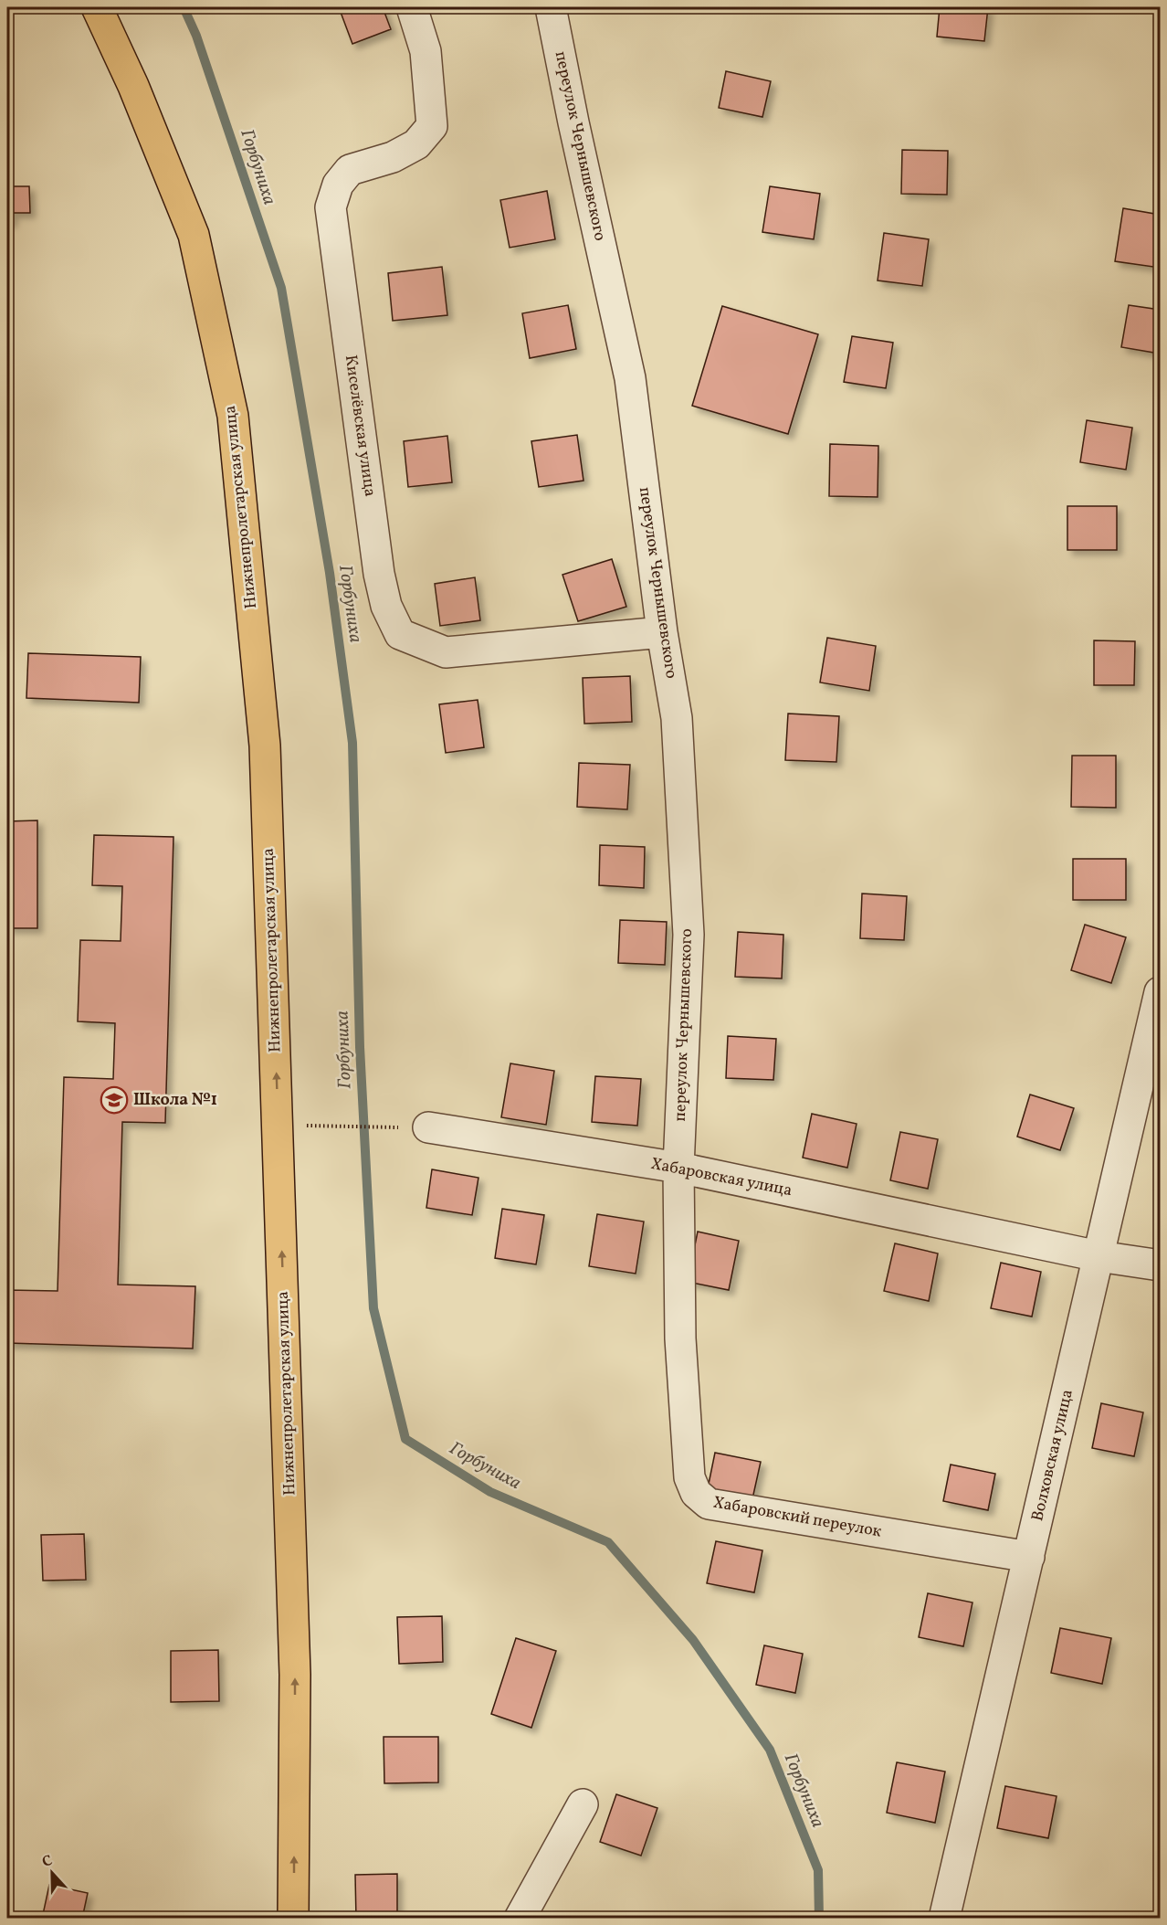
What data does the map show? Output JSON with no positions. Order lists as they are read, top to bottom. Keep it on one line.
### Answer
{"streets":{"main road":["Нижнепролетарская улица"],"street":["переулок Чернышевского","Киселёвская улица","Хабаровская улица","Волховская улица","Хабаровский переулок"]},"crossings":[["переулок Чернышевского","Киселёвская улица"],["переулок Чернышевского","Хабаровская улица"],["переулок Чернышевского","Хабаровский переулок"],["Хабаровская улица","Волховская улица"],["Хабаровская улица","Хабаровский переулок"],["Волховская улица","Хабаровский переулок"]],"one_way":["Нижнепролетарская улица"],"water":["Горбуниха"],"places":{"school or university":["Школа №1"]},"north":"top"}
